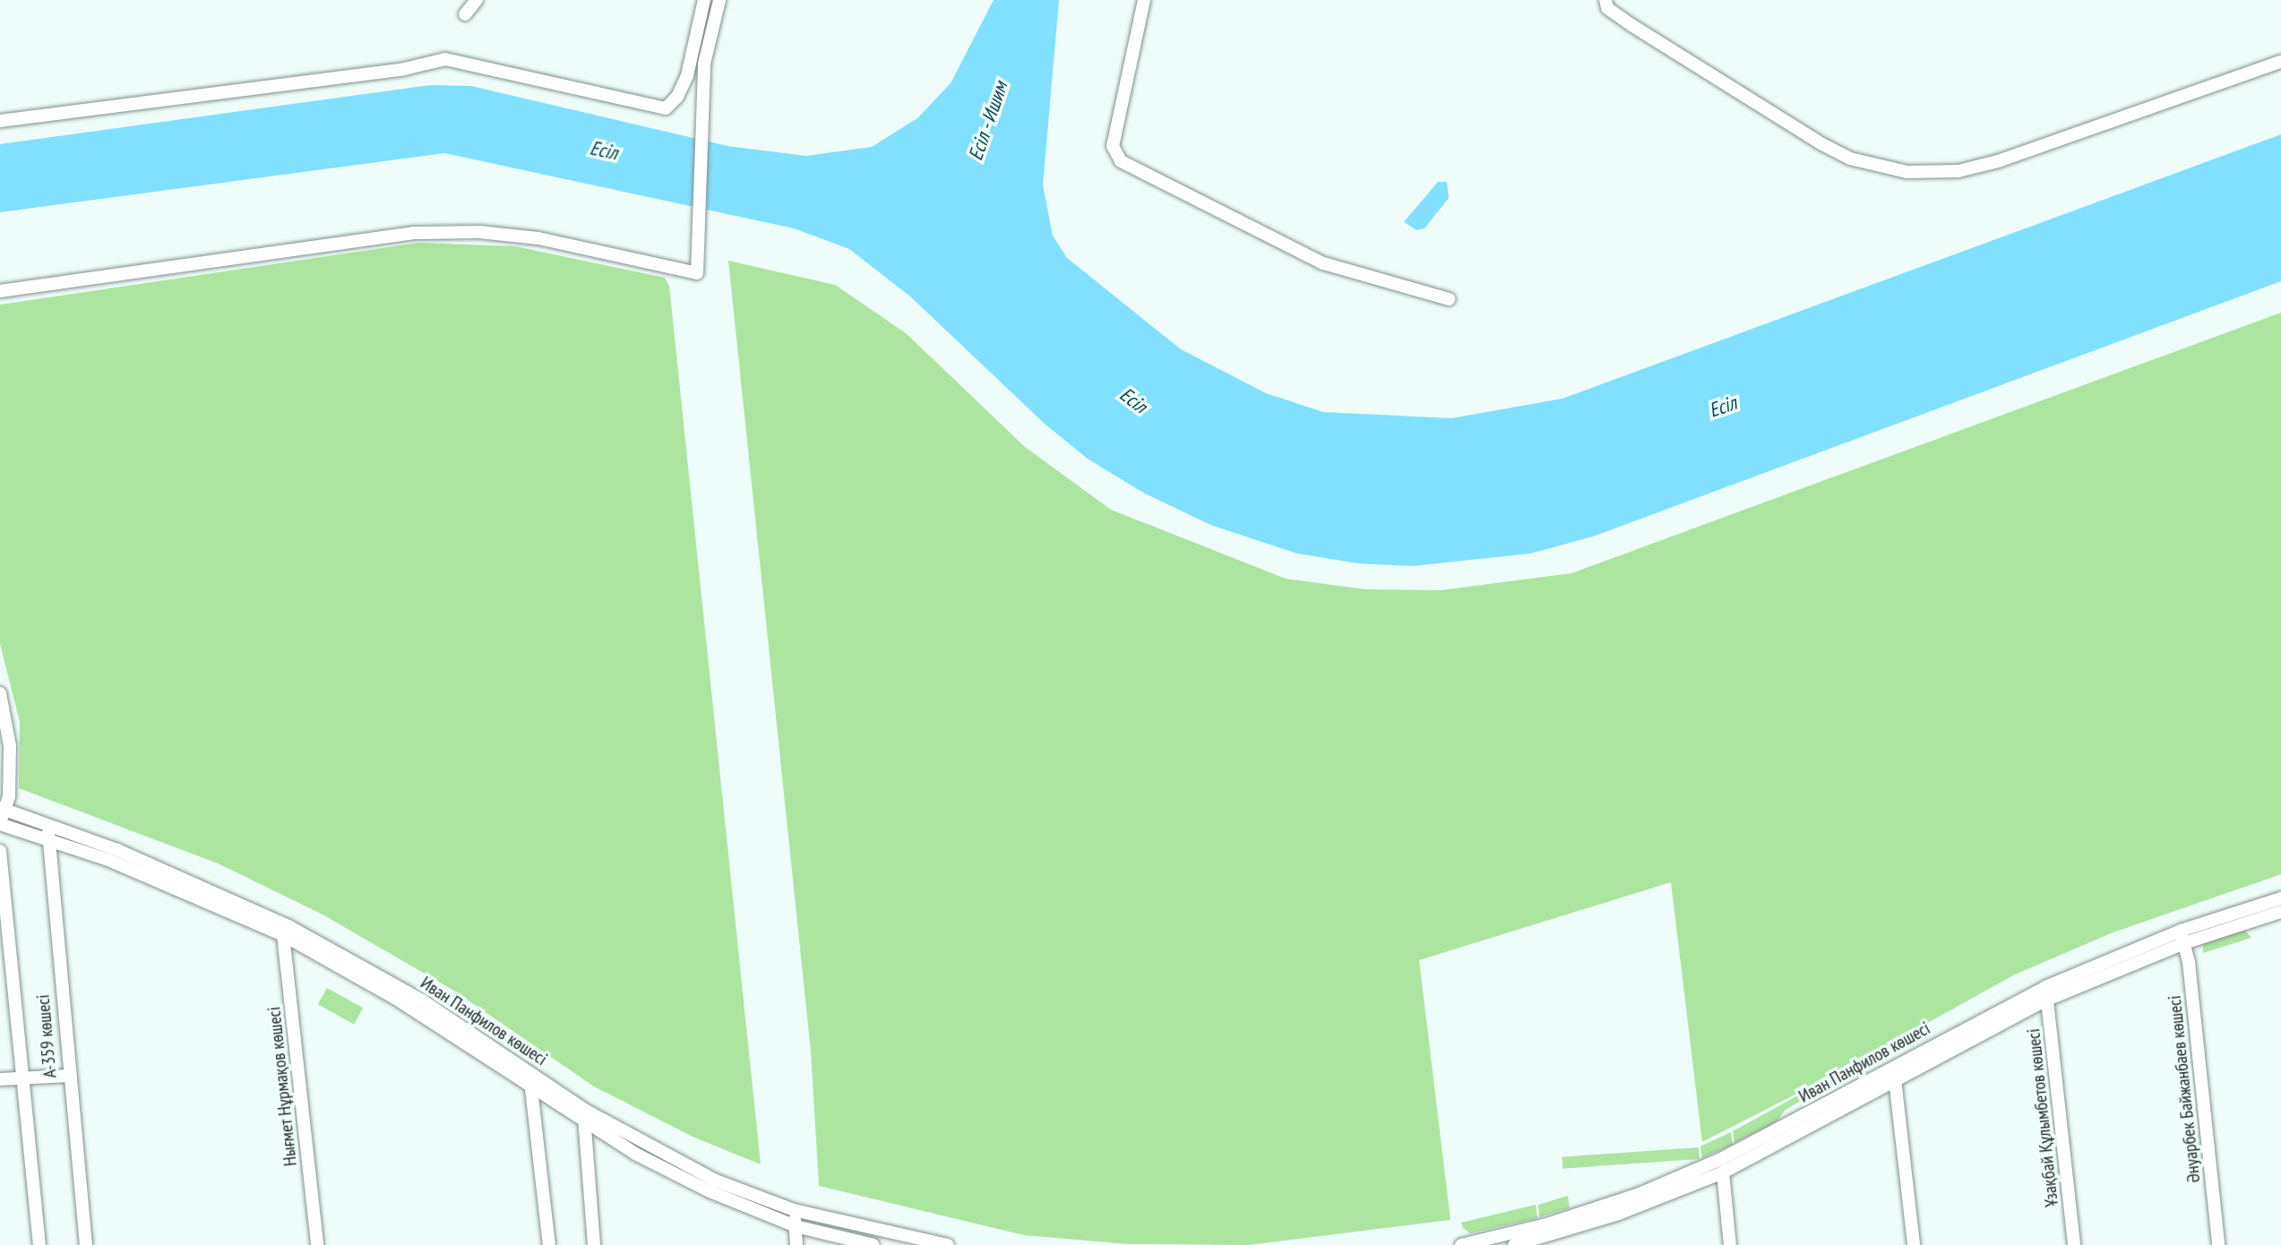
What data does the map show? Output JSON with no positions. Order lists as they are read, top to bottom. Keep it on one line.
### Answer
{"streets":{"street":["Иван Панфилов көшесі","А-359 көшесі","Нығмет Нұрмақов көшесі","Әнуарбек Байжанбаев көшесі","Ұзақбай Құлымбетов көшесі"]},"crossings":[["Иван Панфилов көшесі","А-359 көшесі"],["Иван Панфилов көшесі","Нығмет Нұрмақов көшесі"],["Иван Панфилов көшесі","Әнуарбек Байжанбаев көшесі"],["Иван Панфилов көшесі","Ұзақбай Құлымбетов көшесі"]],"water":["Есіл - Ишим","Есіл"]}
